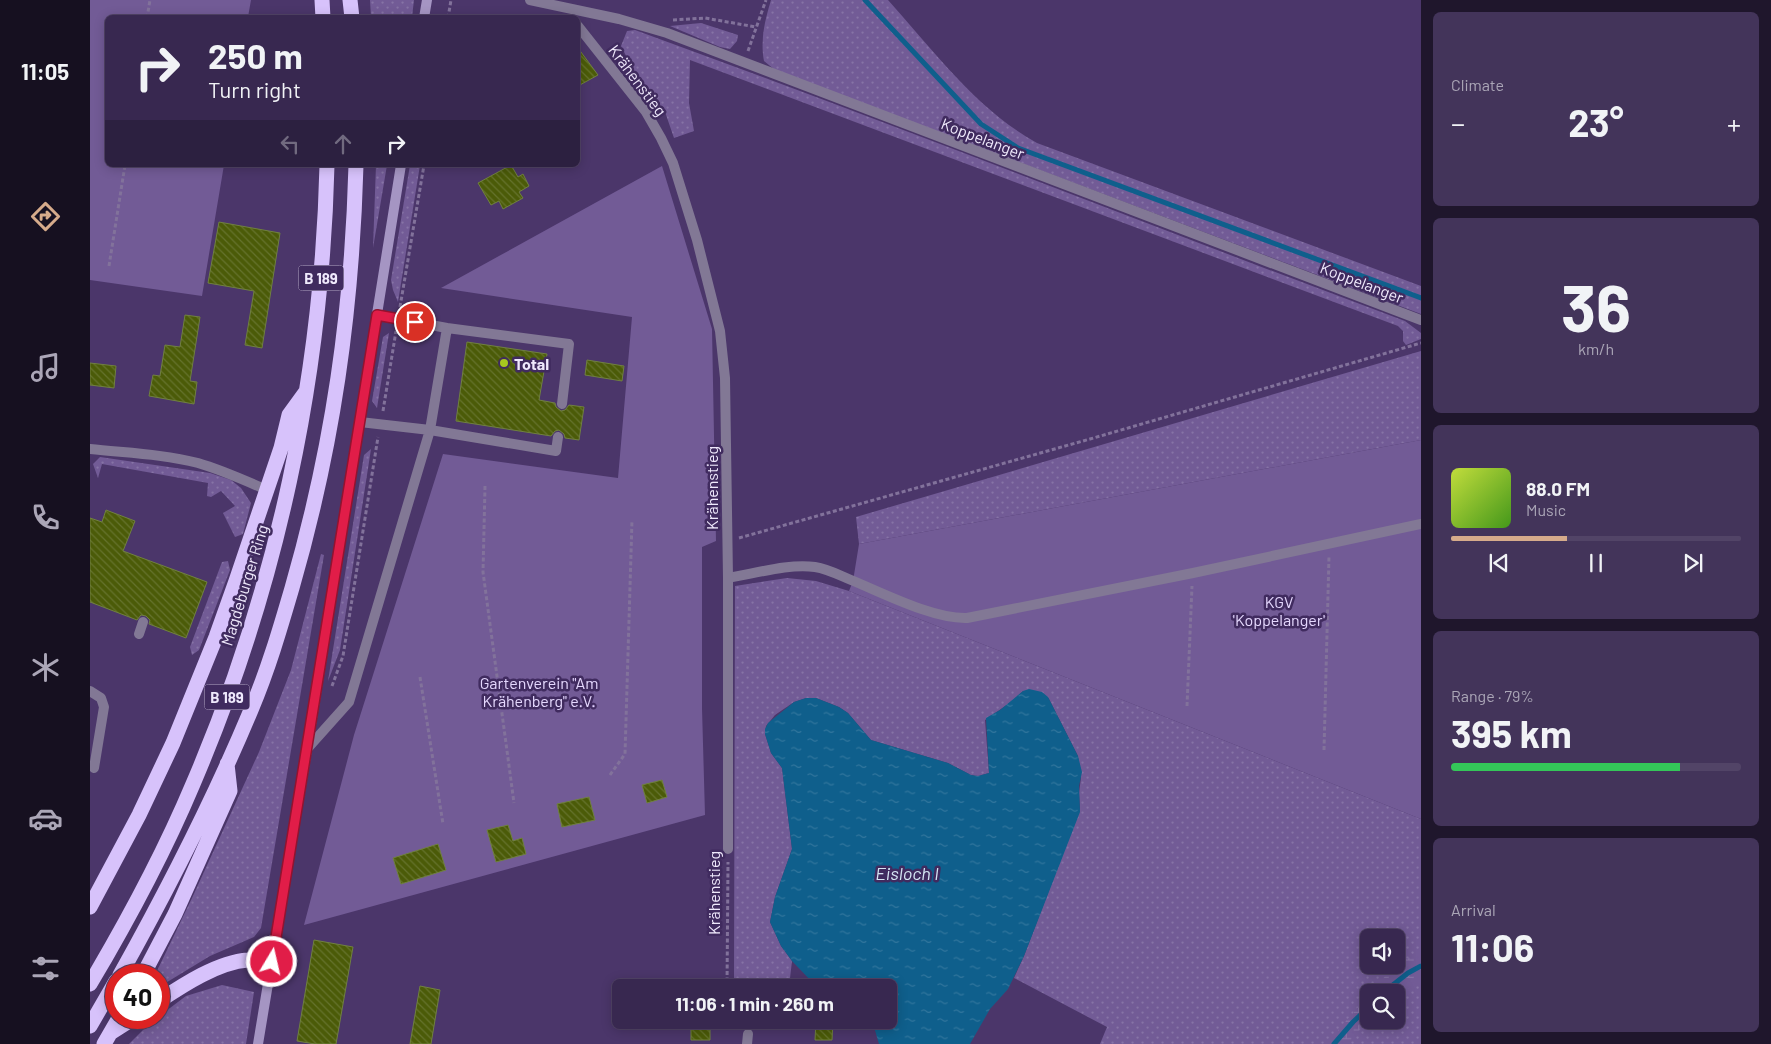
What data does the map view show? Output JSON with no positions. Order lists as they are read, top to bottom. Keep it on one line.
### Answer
{"streets":{"highway":["B 189","Magdeburger Ring"],"street":["Krähenstieg","Koppelanger"]},"water":["Eisloch I"],"parks":["KGV 'Koppelanger'","Gartenverein \"Am Krähenberg\" e.V."],"places":["Total"],"page":{"tabs":"11:05","tile":["Climate",["36","km/h"],["Range · 79%","395 km"],["Arrival","11:06"]],"turn":["250 m","Turn right"],"heat":["−","23°","+"],"song":["88.0 FM","Music"],"limit":"40","trip":"11:06 · 1 min · 260 m"}}
